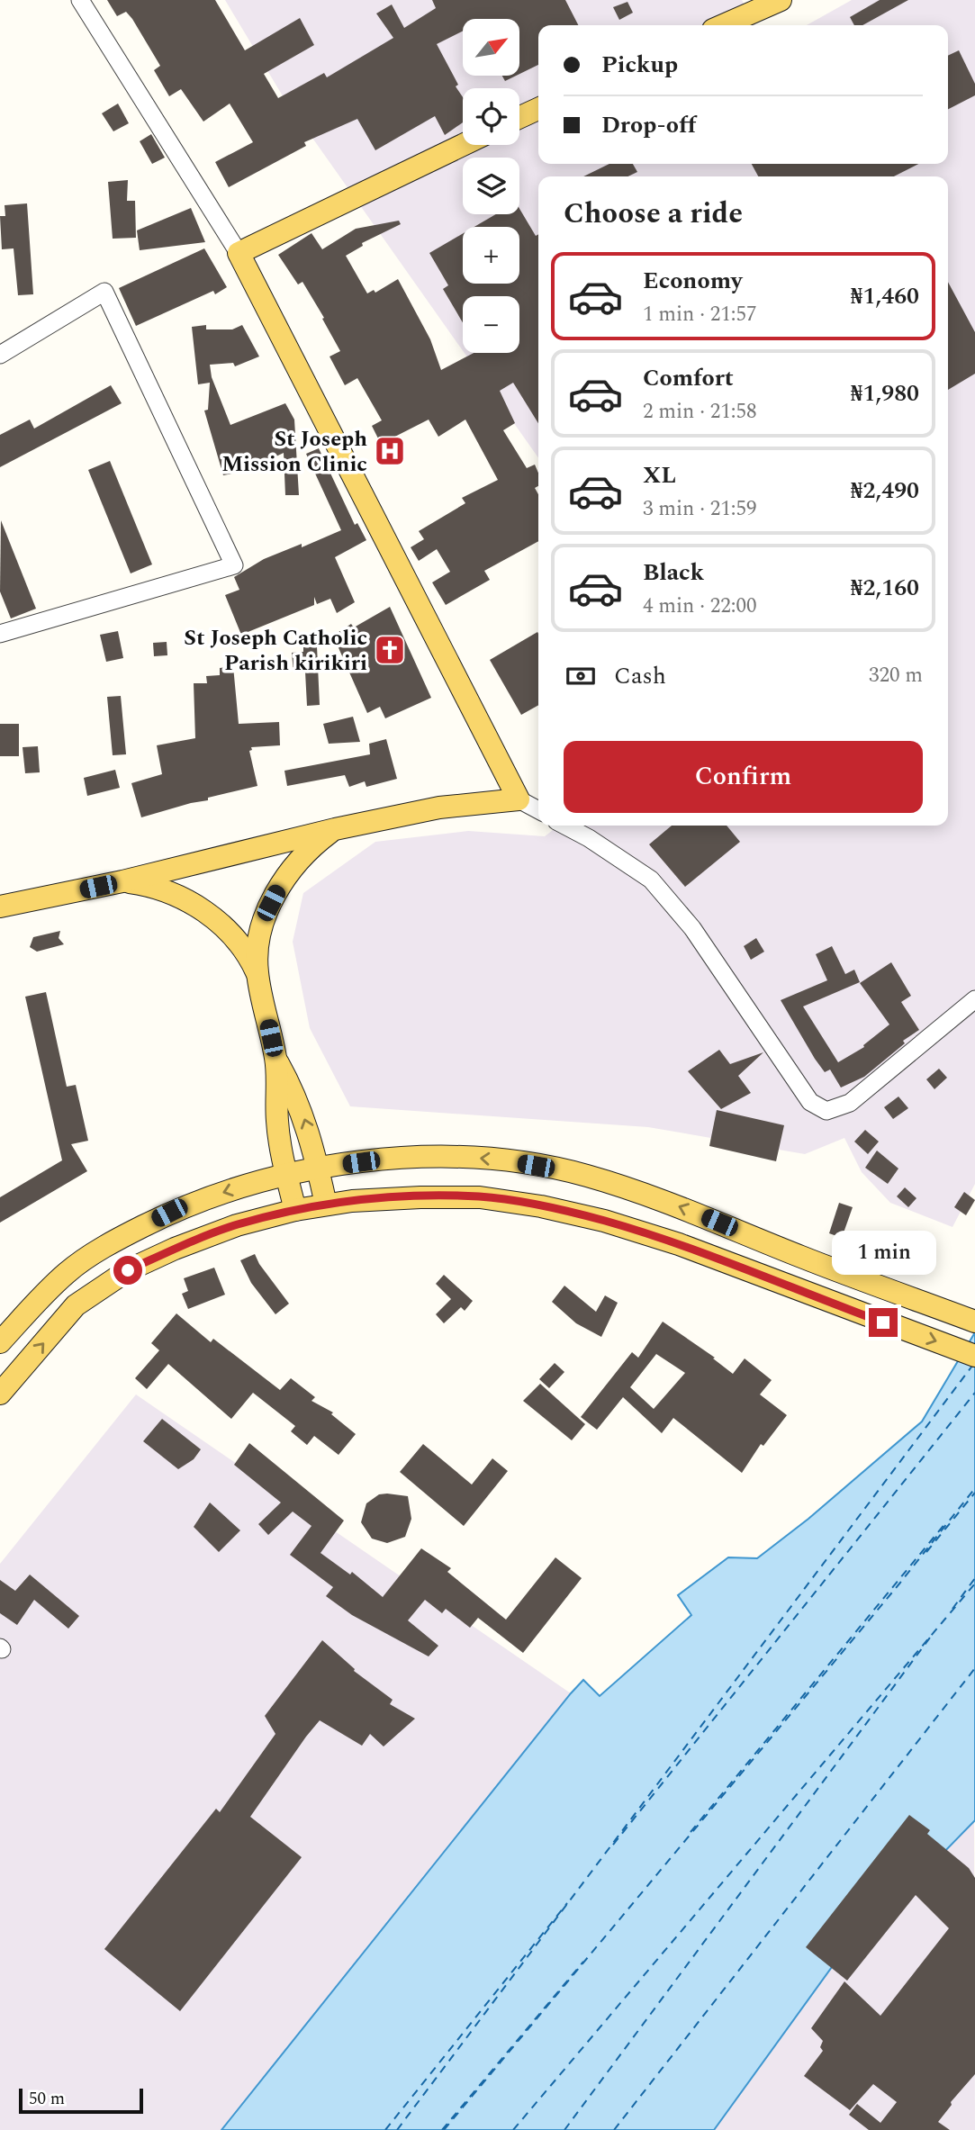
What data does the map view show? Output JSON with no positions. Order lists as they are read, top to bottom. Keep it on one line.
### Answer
{"places":{"hospital":["St Joseph Mission Clinic"],"church":["St Joseph Catholic Parish kirikiri"]},"scale_bar":"50 m","north":"top right","page":{"map_buttons":["+","−"],"banner":["Pickup","Drop-off"],"heading":"Choose a ride","list":[{"name":"Economy","note":"1 min · 21:57","value":"₦1,460"},{"name":"Comfort","note":"2 min · 21:58","value":"₦1,980"},{"name":"XL","note":"3 min · 21:59","value":"₦2,490"},{"name":"Black","note":"4 min · 22:00","value":"₦2,160"}],"pay":["Cash","320 m"],"buttons":"Confirm","bubble":"1 min","scale":"50 m"}}
